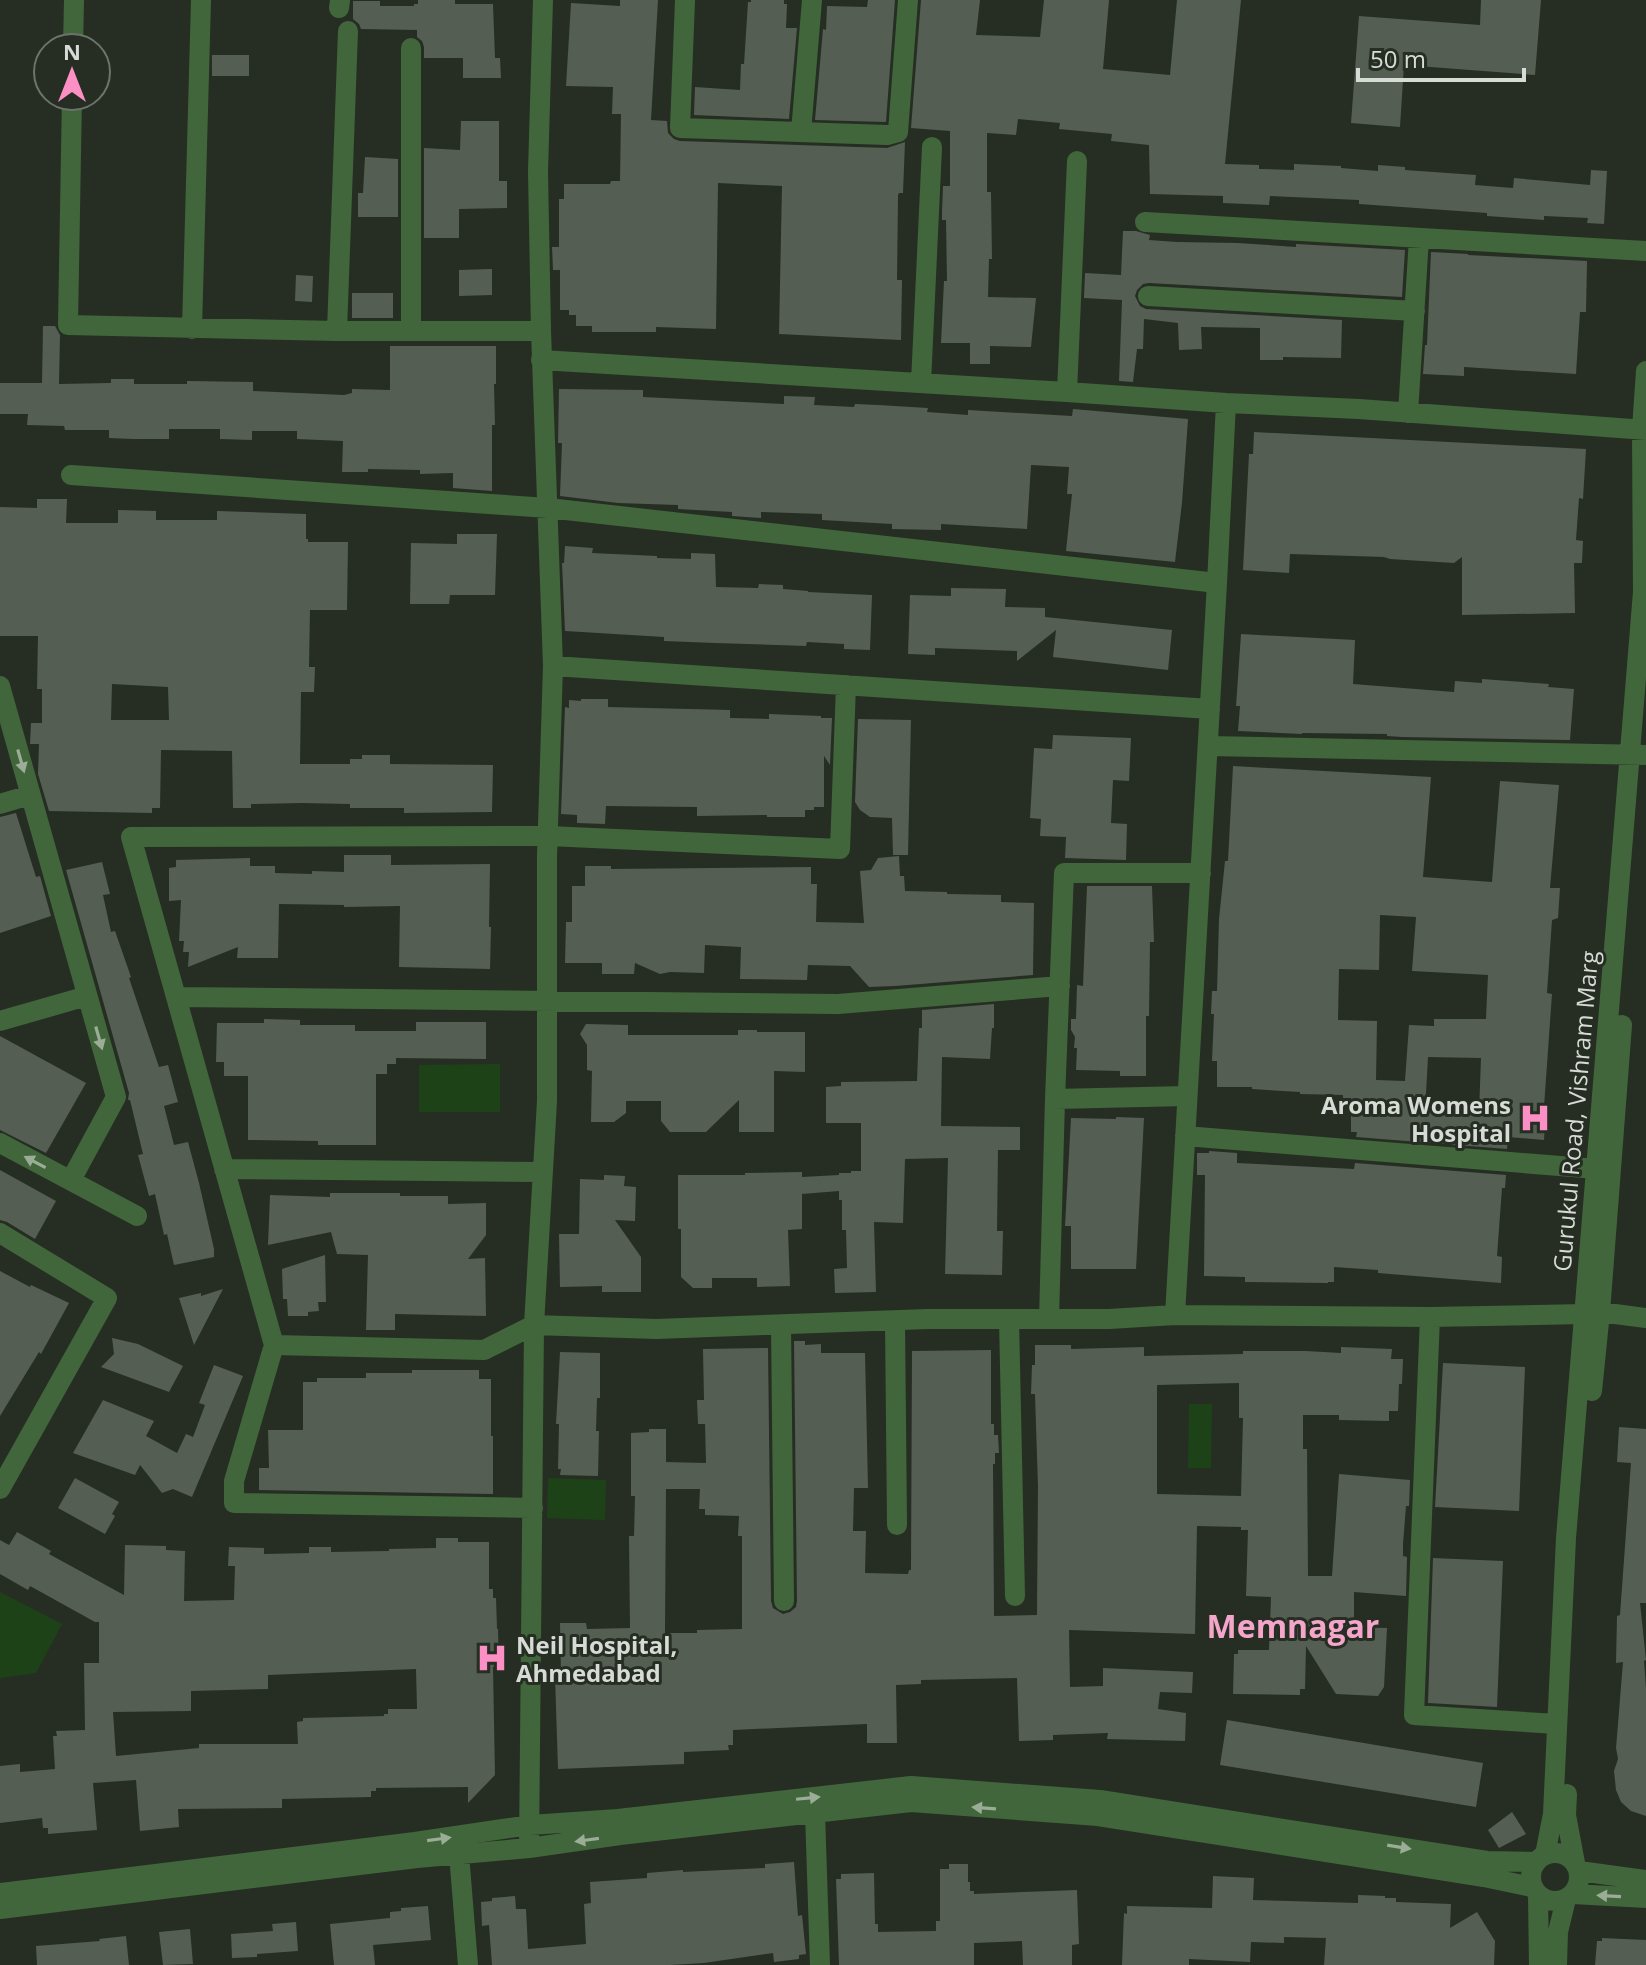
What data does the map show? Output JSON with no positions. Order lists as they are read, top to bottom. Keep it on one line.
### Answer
{"streets":{"street":["Gurukul Road, Vishram Marg"]},"districts":["Memnagar"],"places":{"hospital":["Aroma Womens Hospital","Neil Hospital, Ahmedabad"]},"scale_bar":"50 m","north":"top"}
